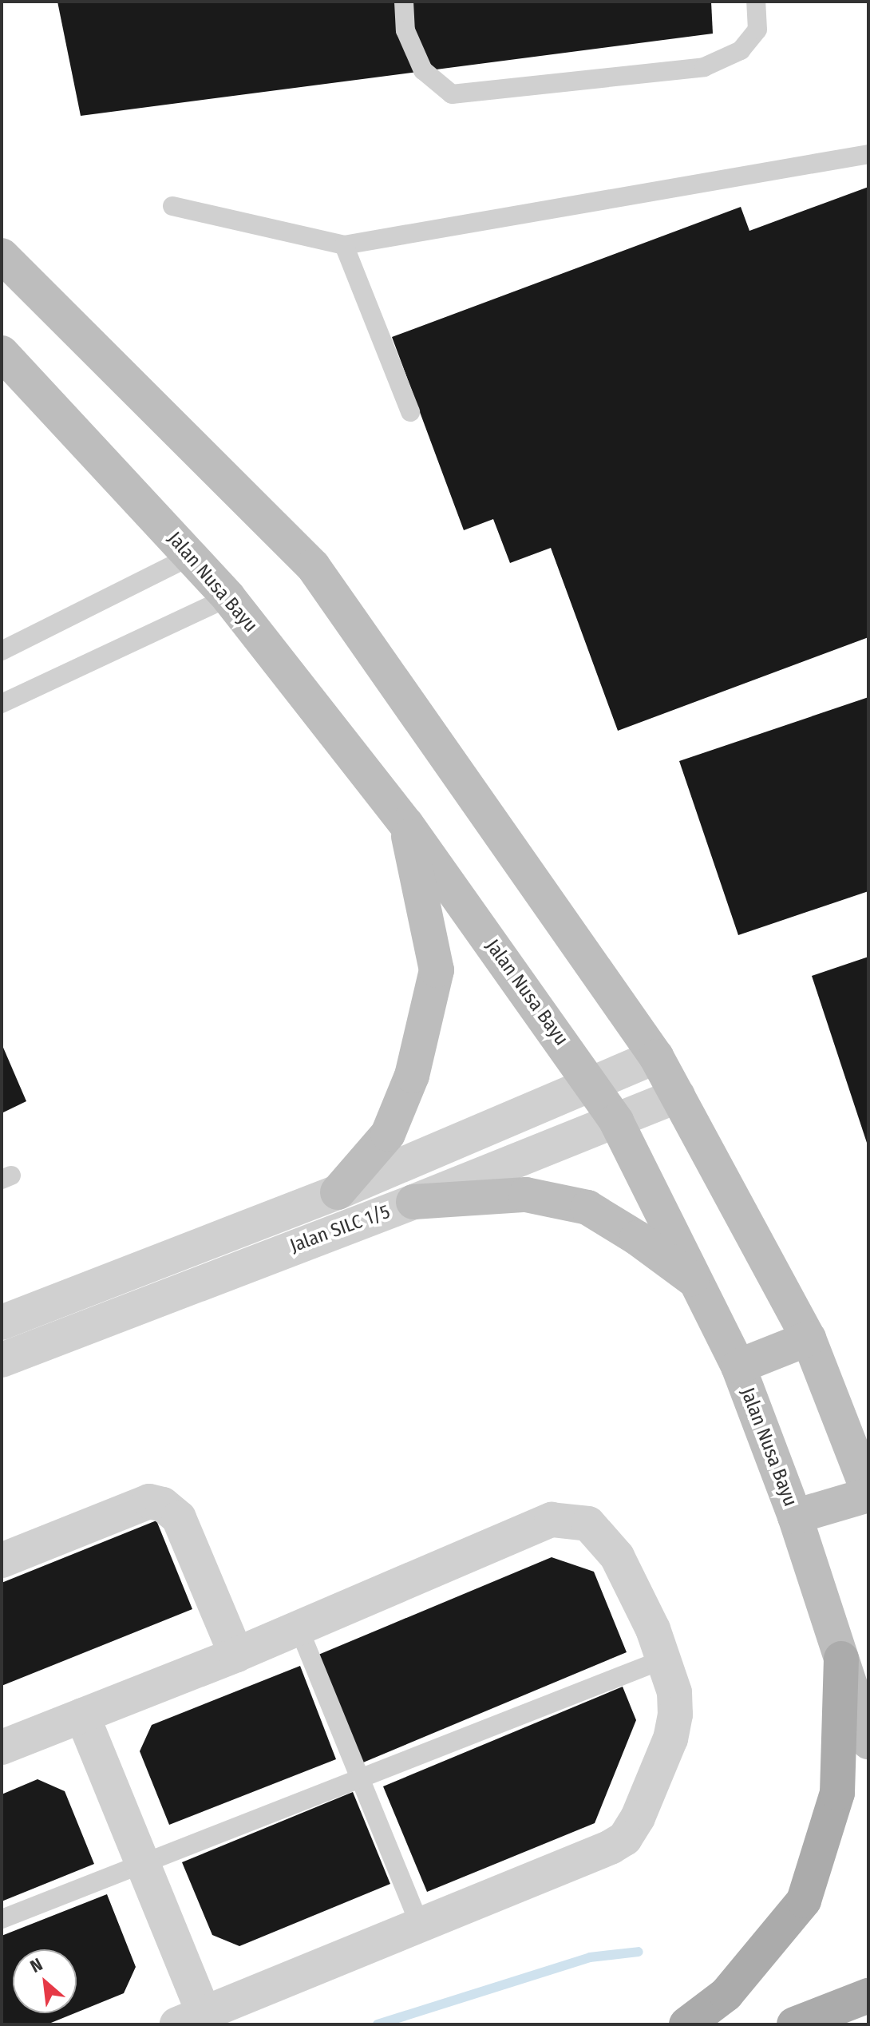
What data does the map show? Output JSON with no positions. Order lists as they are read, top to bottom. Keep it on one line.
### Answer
{"streets":{"main road":["Jalan Nusa Bayu"],"street":["Jalan SILC 1/5"]},"crossings":[["Jalan Nusa Bayu","Jalan SILC 1/5"]],"north":"top left"}
